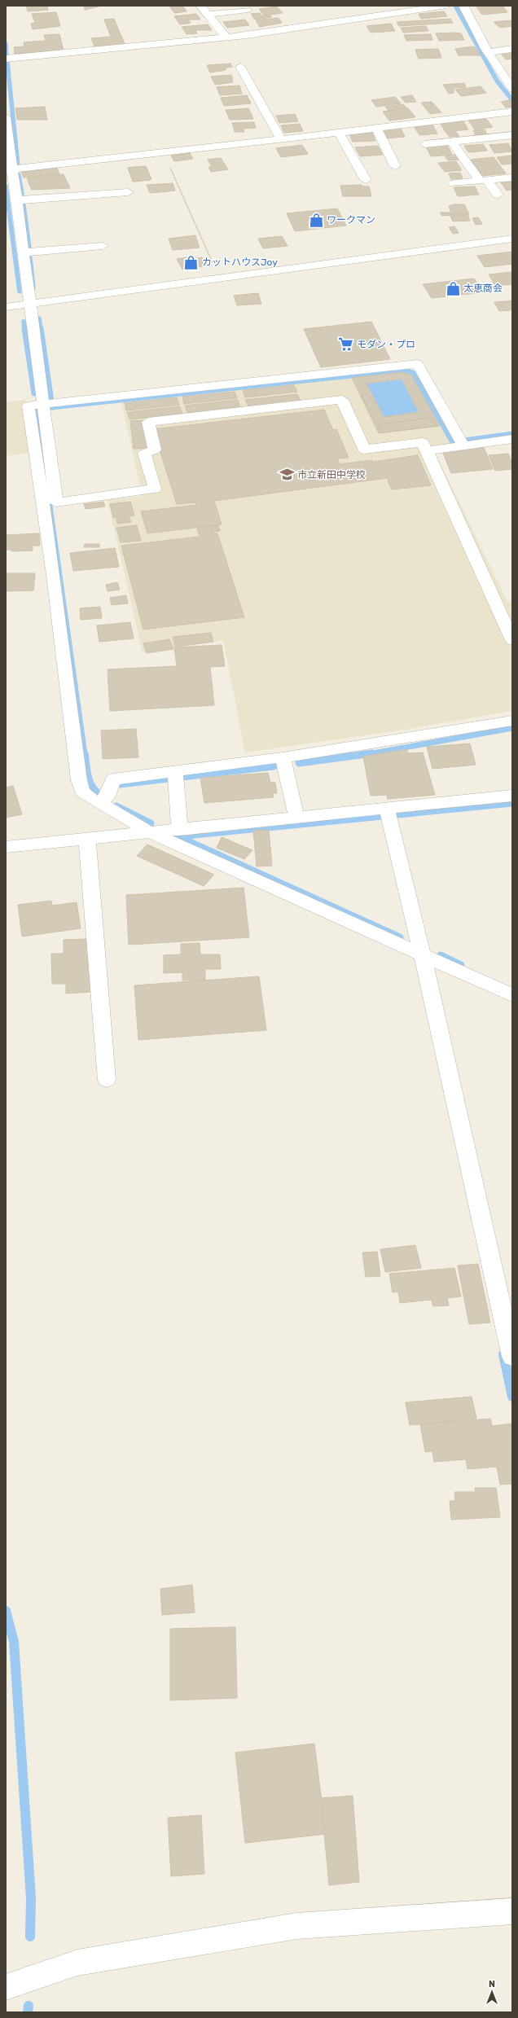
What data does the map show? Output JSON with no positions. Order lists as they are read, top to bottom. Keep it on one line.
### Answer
{"places":{"shop":["ワークマン","カットハウスJoy","太恵商会"],"supermarket":["モダン・プロ"],"school or university":["市立新田中学校"]},"north":"top"}
